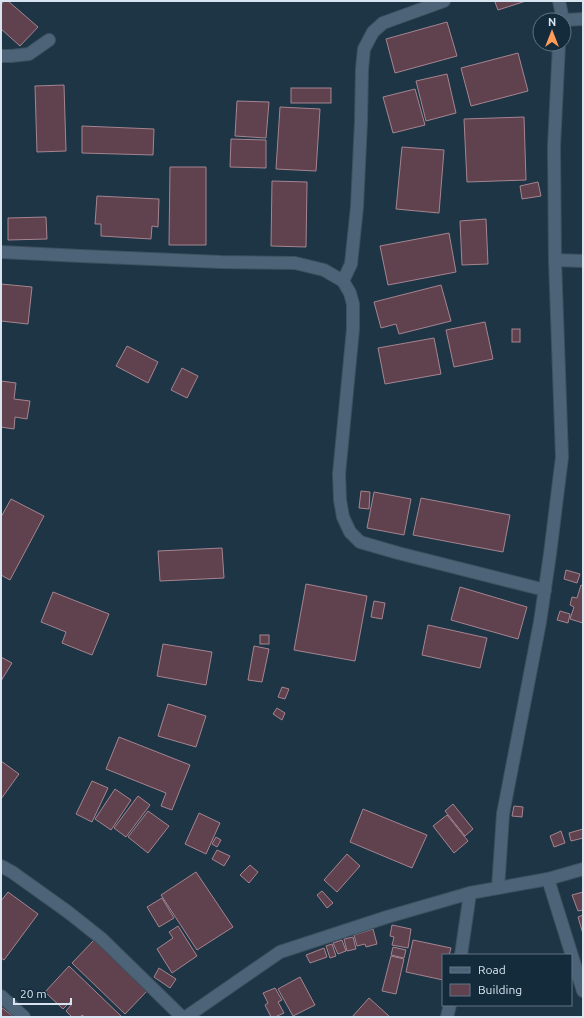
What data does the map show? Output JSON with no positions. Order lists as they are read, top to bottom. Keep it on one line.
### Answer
{"legend":["Road","Building"],"scale_bar":"20 m","north":"top"}
